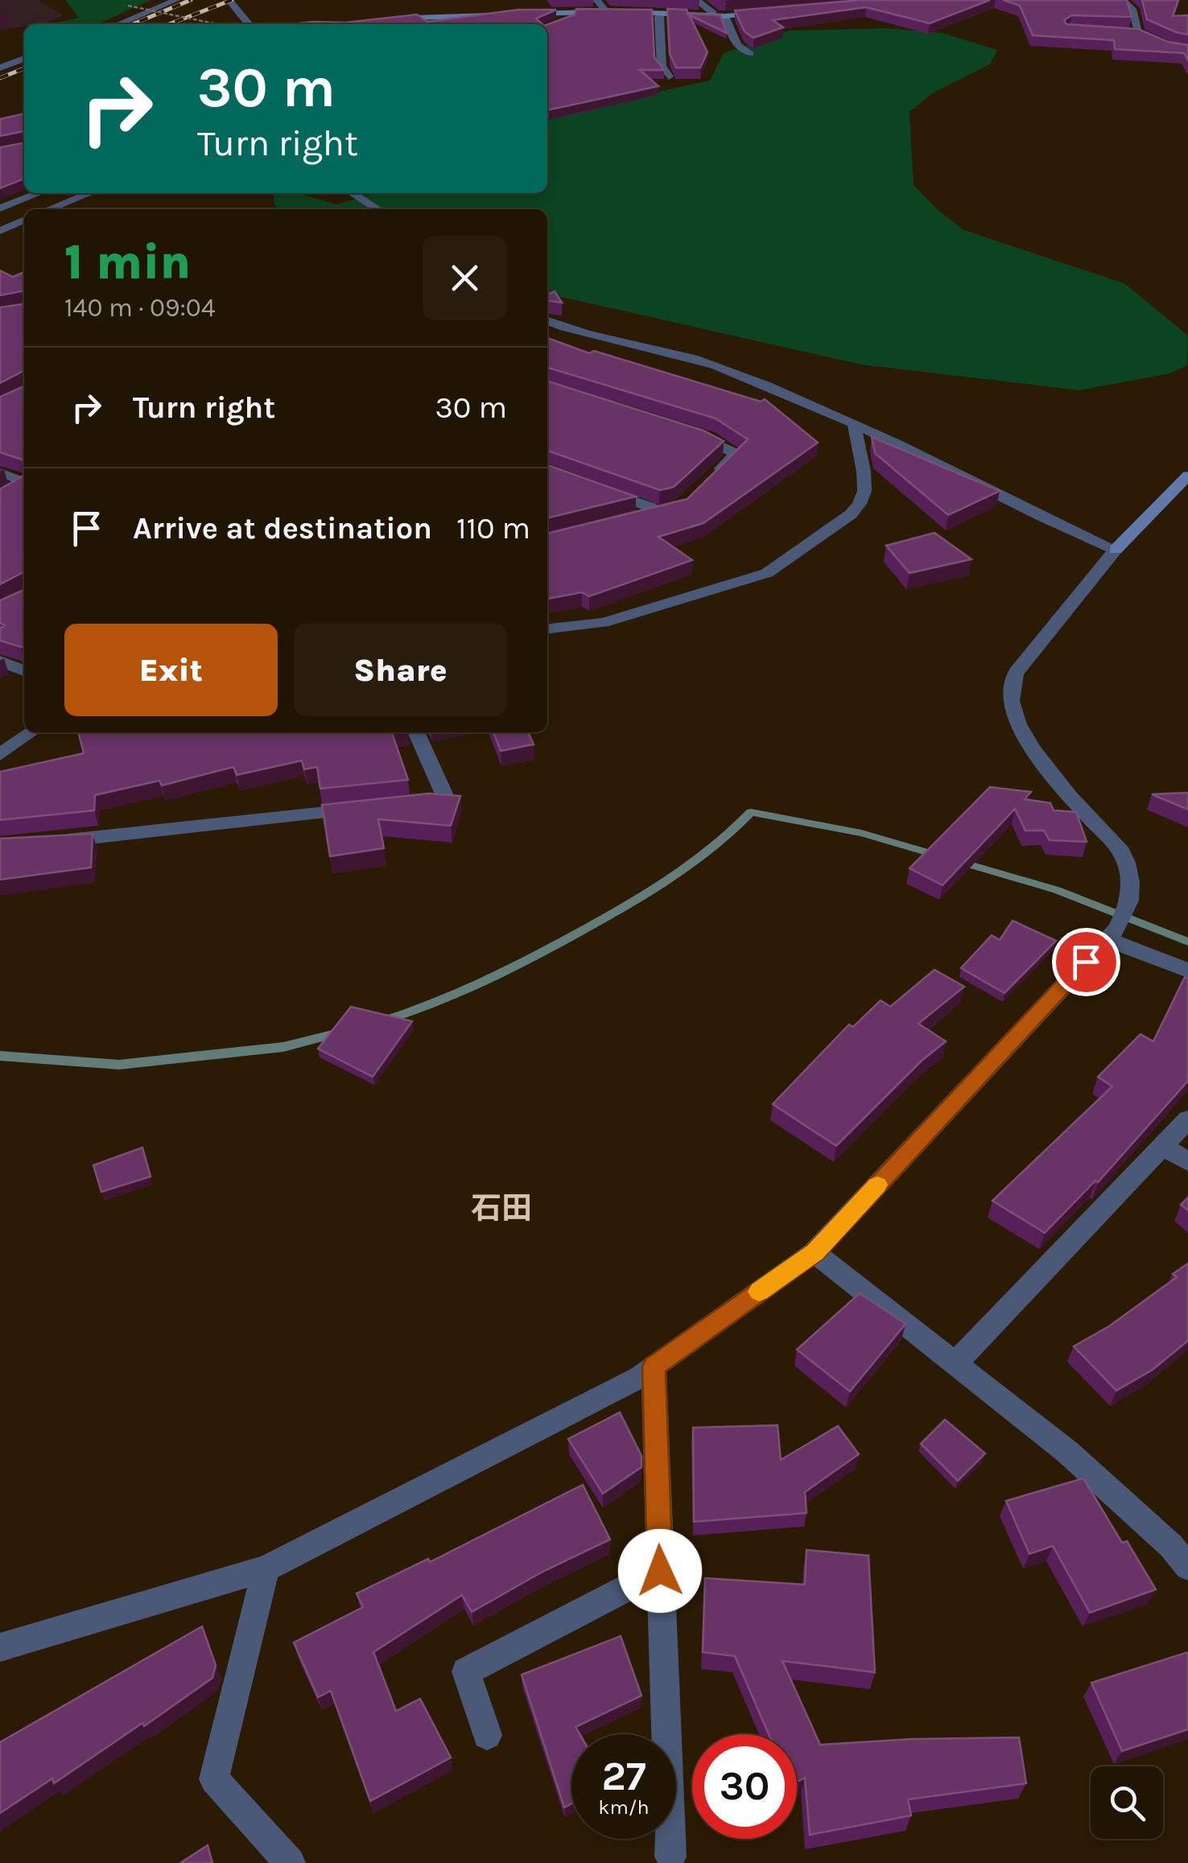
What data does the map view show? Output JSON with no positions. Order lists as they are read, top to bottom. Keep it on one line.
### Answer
{"districts":["石田"],"page":{"turn":["30 m","Turn right"],"heading":["1 min","140 m · 09:04"],"list":[{"name":"Turn right","value":"30 m"},{"name":"Arrive at destination","value":"110 m"}],"buttons":["Exit","Share"],"speed":"27 km/h","limit":"30"}}
